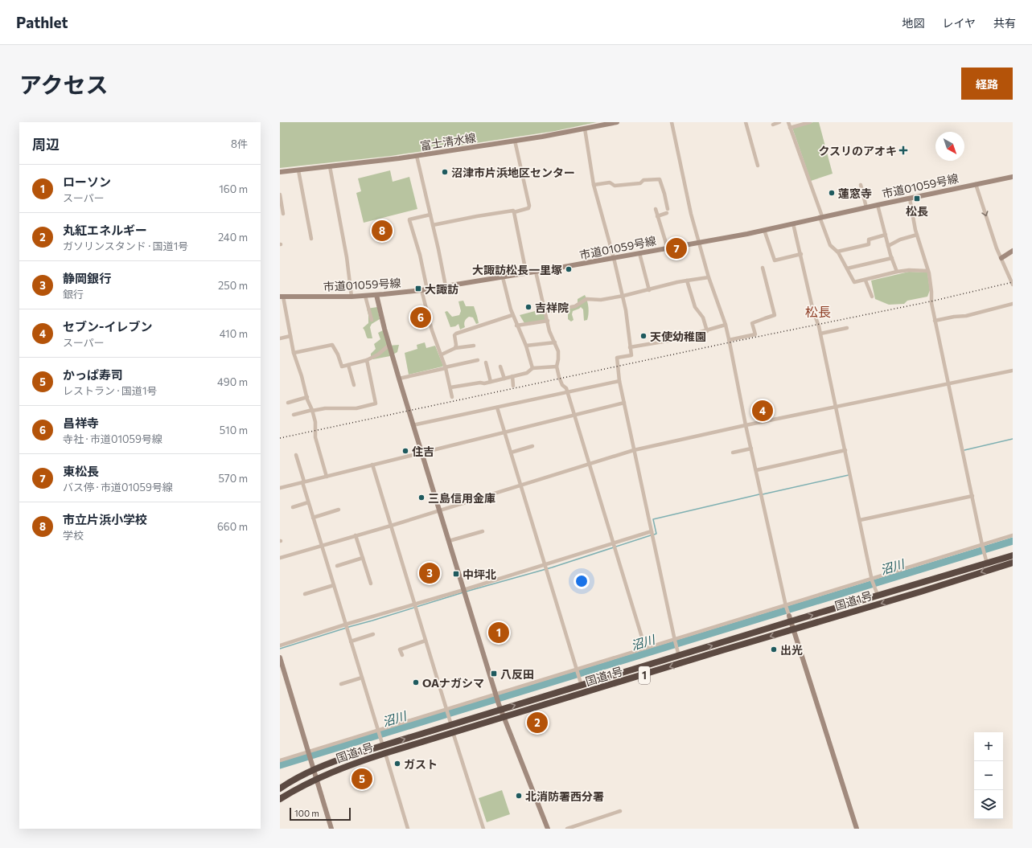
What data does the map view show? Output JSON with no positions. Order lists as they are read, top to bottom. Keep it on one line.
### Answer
{"streets":{"highway":["国道1号","1"],"street":["富士清水線","市道01059号線"]},"districts":["松長"],"water":["沼川"],"places":{"health":["クスリのアオキ"],"other":["沼津市片浜地区センター","蓮窓寺","大諏訪松長一里塚","吉祥院","天使幼稚園","住吉","三島信用金庫","出光","OAナガシマ","ガスト","北消防署西分署"],"transit":["松長","大諏訪","中坪北","八反田"]},"scale_bar":"100 m","north":"bottom right","page":{"header":"Pathlet","nav":["地図","レイヤ","共有"],"title":"アクセス","buttons":"経路","heading":["周辺","8件"],"list":[{"mark":"1","name":"ローソン","note":"スーパー","value":"160 m"},{"mark":"2","name":"丸紅エネルギー","note":"ガソリンスタンド · 国道1号","value":"240 m"},{"mark":"3","name":"静岡銀行","note":"銀行","value":"250 m"},{"mark":"4","name":"セブン-イレブン","note":"スーパー","value":"410 m"},{"mark":"5","name":"かっぱ寿司","note":"レストラン · 国道1号","value":"490 m"},{"mark":"6","name":"昌祥寺","note":"寺社 · 市道01059号線","value":"510 m"},{"mark":"7","name":"東松長","note":"バス停 · 市道01059号線","value":"570 m"},{"mark":"8","name":"市立片浜小学校","note":"学校","value":"660 m"}],"pins":["8","7","6","4","3","1","2","5"],"map_buttons":["+","−"],"scale":"100 m"}}
